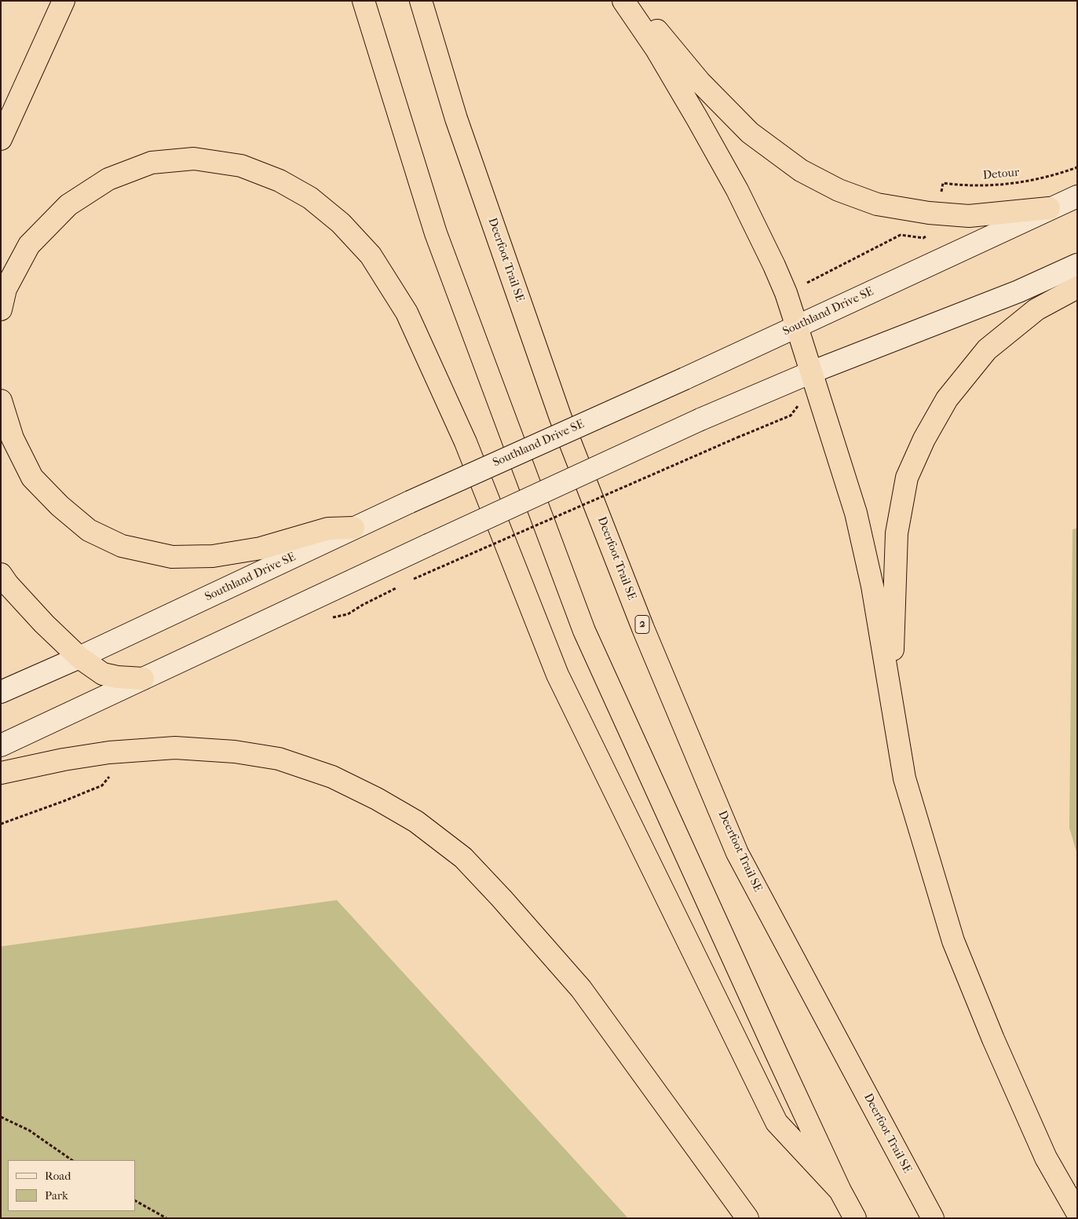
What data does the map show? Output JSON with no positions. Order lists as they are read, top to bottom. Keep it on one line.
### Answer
{"streets":{"highway":["Deerfoot Trail SE","2"],"main road":["Southland Drive SE"],"path":["Detour"]},"legend":["Road","Park"]}
